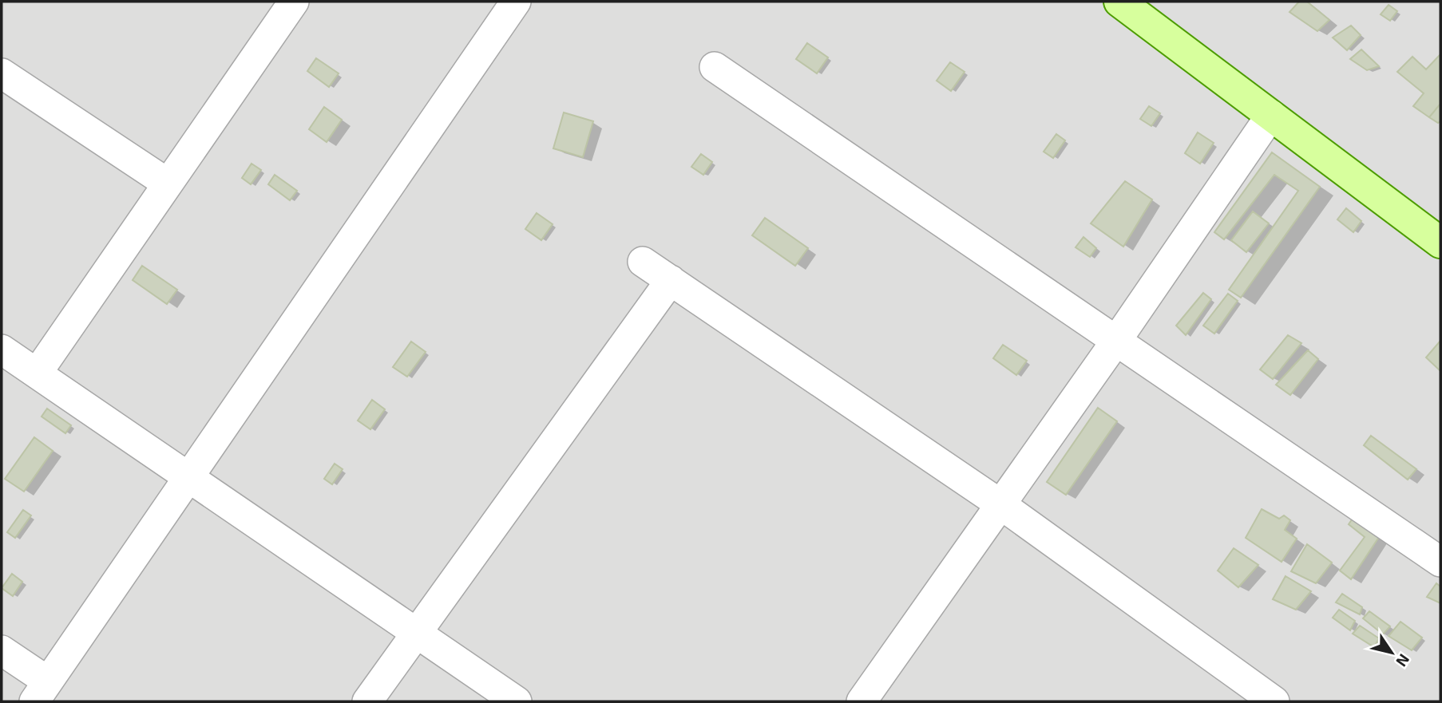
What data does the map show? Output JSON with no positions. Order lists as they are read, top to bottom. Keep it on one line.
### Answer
{"north":"bottom right"}
